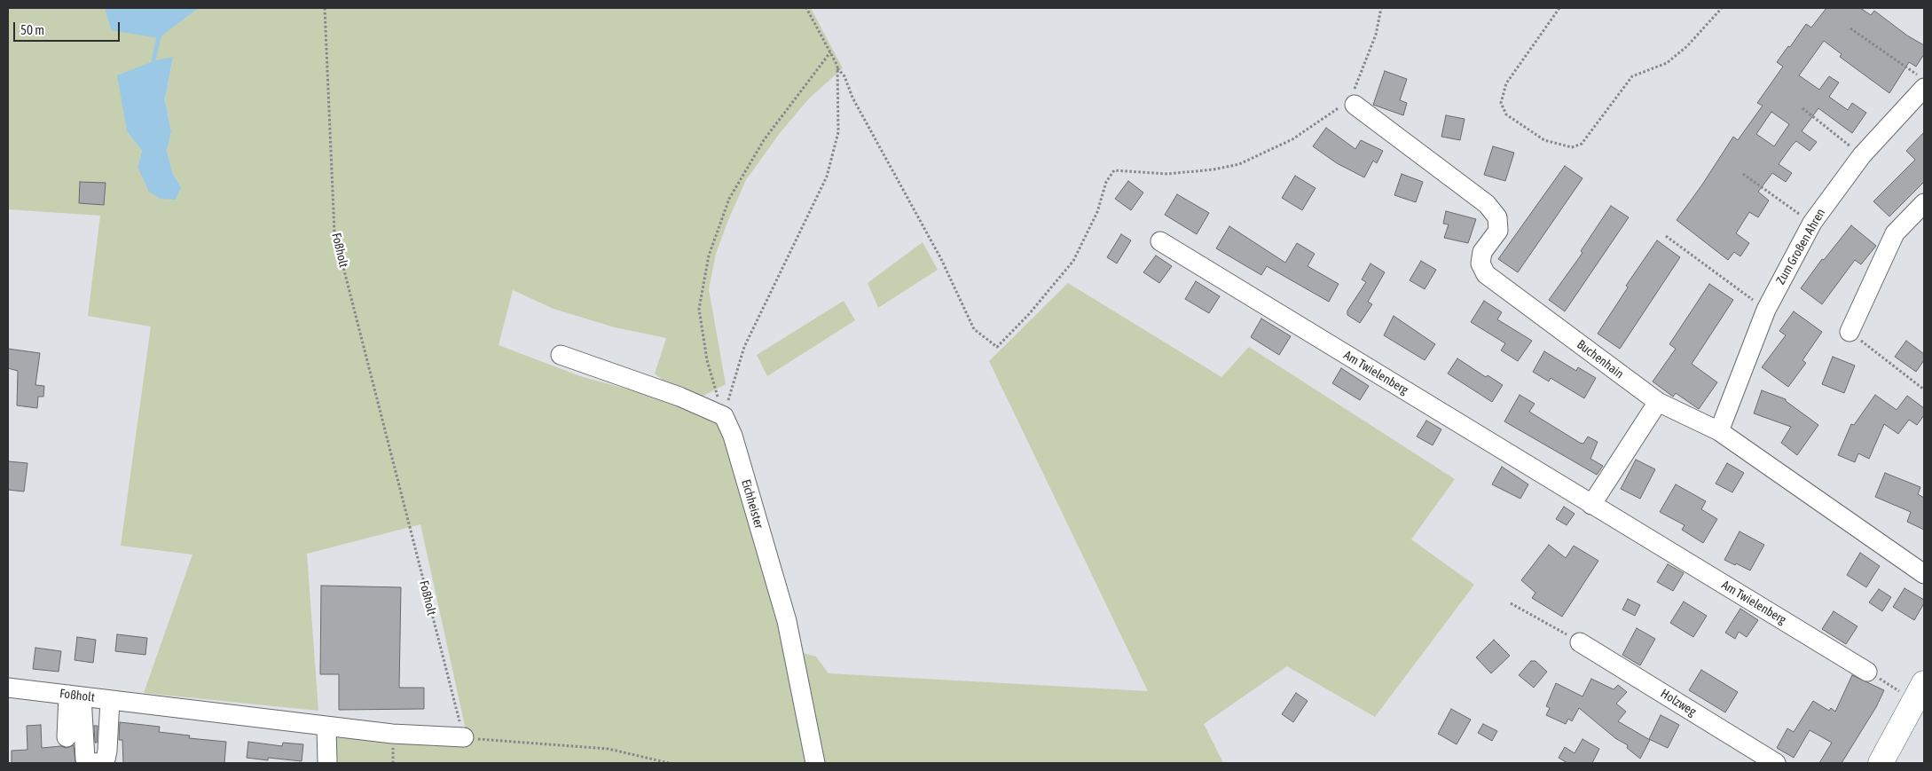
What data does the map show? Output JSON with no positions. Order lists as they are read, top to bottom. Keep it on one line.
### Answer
{"streets":{"street":["Zum Großen Ahren","Foßholt","Buchenhain","Am Twielenberg","Eichheister","Holzweg"]},"crossings":[["Zum Großen Ahren","Buchenhain"]],"scale_bar":"50 m"}
